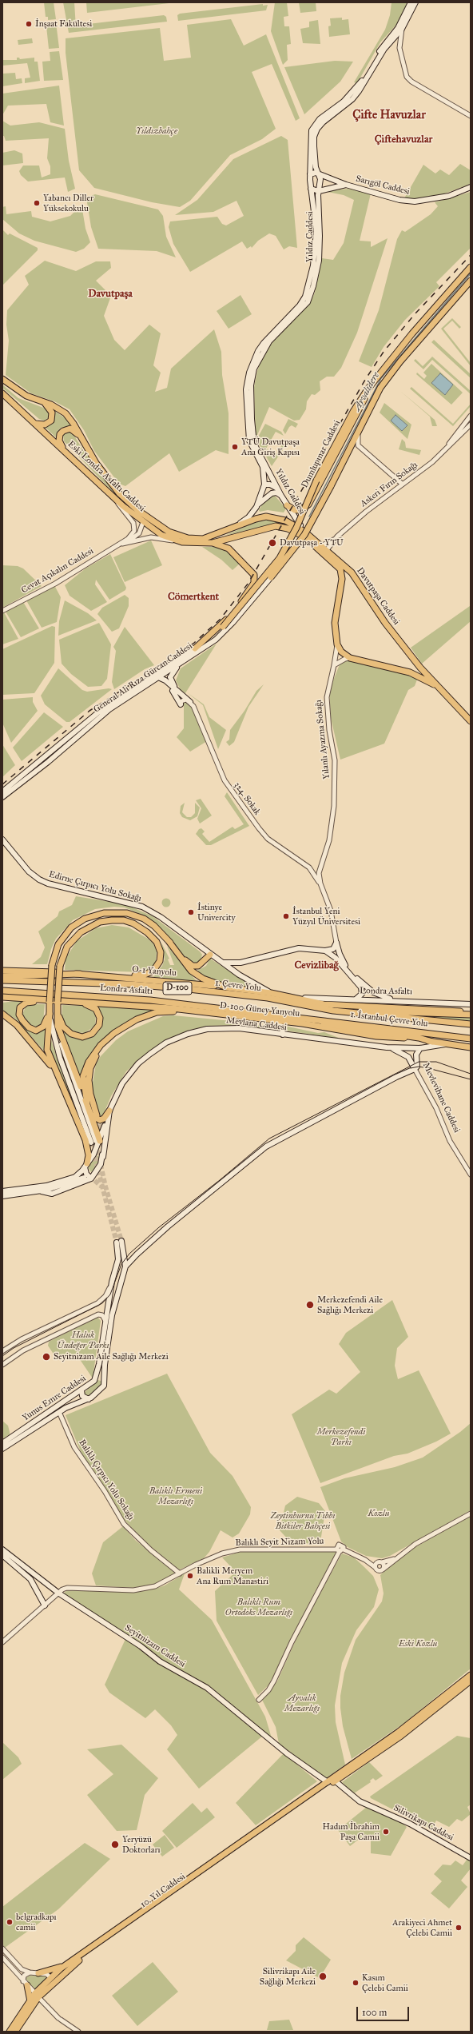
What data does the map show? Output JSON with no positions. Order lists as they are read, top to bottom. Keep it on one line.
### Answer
{"streets":{"main road":["Sarıgöl Caddesi","Yıldız Caddesi","Dumlupınar Caddesi","Eski Londra Asfaltı Caddesi","Davutpaşa Caddesi","General Ali Rıza Gürcan Caddesi","Edirne Çırpıcı Yolu Sokağı","O-1 Yanyolu","1. Çevre Yolu","D-100","Londra Asfaltı","D-100 Güney Yanyolu","1. İstanbul Çevre Yolu","Mevlana Caddesi","Mevlevihane Caddesi","Yunus Emre Caddesi","Seyitnizam Caddesi","Silivrikapı Caddesi","10. Yıl Caddesi"],"street":["Askeri Fırın Sokağı","Cevat Açıkalın Caddesi","Yılanlı Ayazma Sokağı","324. Sokak","Balıklı Çırpıcı Yolu Sokağı","Balıklı Seyit Nizam Yolu"]},"crossings":[["Sarıgöl Caddesi","Yıldız Caddesi"],["Yıldız Caddesi","Davutpaşa Caddesi"],["Dumlupınar Caddesi","General Ali Rıza Gürcan Caddesi"],["Eski Londra Asfaltı Caddesi","Davutpaşa Caddesi"],["Askeri Fırın Sokağı","Davutpaşa Caddesi"],["Yılanlı Ayazma Sokağı","324. Sokak"],["Londra Asfaltı","1. İstanbul Çevre Yolu"],["Yunus Emre Caddesi","Balıklı Çırpıcı Yolu Sokağı"],["Balıklı Çırpıcı Yolu Sokağı","Balıklı Seyit Nizam Yolu"],["Balıklı Seyit Nizam Yolu","Seyitnizam Caddesi"],["Seyitnizam Caddesi","Silivrikapı Caddesi"],["Seyitnizam Caddesi","10. Yıl Caddesi"]],"districts":["Çifte Havuzlar","Çiftehavuzlar","Davutpaşa","Cömertkent","Cevizlibağ"],"water":["Ayvalıdere"],"parks":["Yıldızbahçe","Haluk Ündeğer Parkı","Merkezefendi Parkı","Balıklı Ermeni Mezarlığı","Kozlu","Zeytinburnu Tıbbı Bitkiler Bahçesi","Balıklı Rum Ortodoks Mezarlığı","Eski Kozlu","Ayvalık Mezarlığı"],"places":["İnşaat Fakültesi","Yabancı Diller Yüksekokulu","YTÜ Davutpaşa Ana Giriş Kapısı","Davutpaşa - YTÜ","İstinye Univercity","İstanbul Yeni Yüzyıl Üniversitesi","Merkezefendi Aile Sağlığı Merkezi","Seyitnizam Aile Sağlığı Merkezi","Balikli Meryem Ana Rum Manastiri","Hadım İbrahim Paşa Camii","Yeryüzü Doktorları","belgradkapı camii","Arakiyeci Ahmet Çelebi Camii","Silivrikapı Aile Sağlığı Merkezi","Kasım Çelebi Camii"],"scale_bar":"100 m"}
